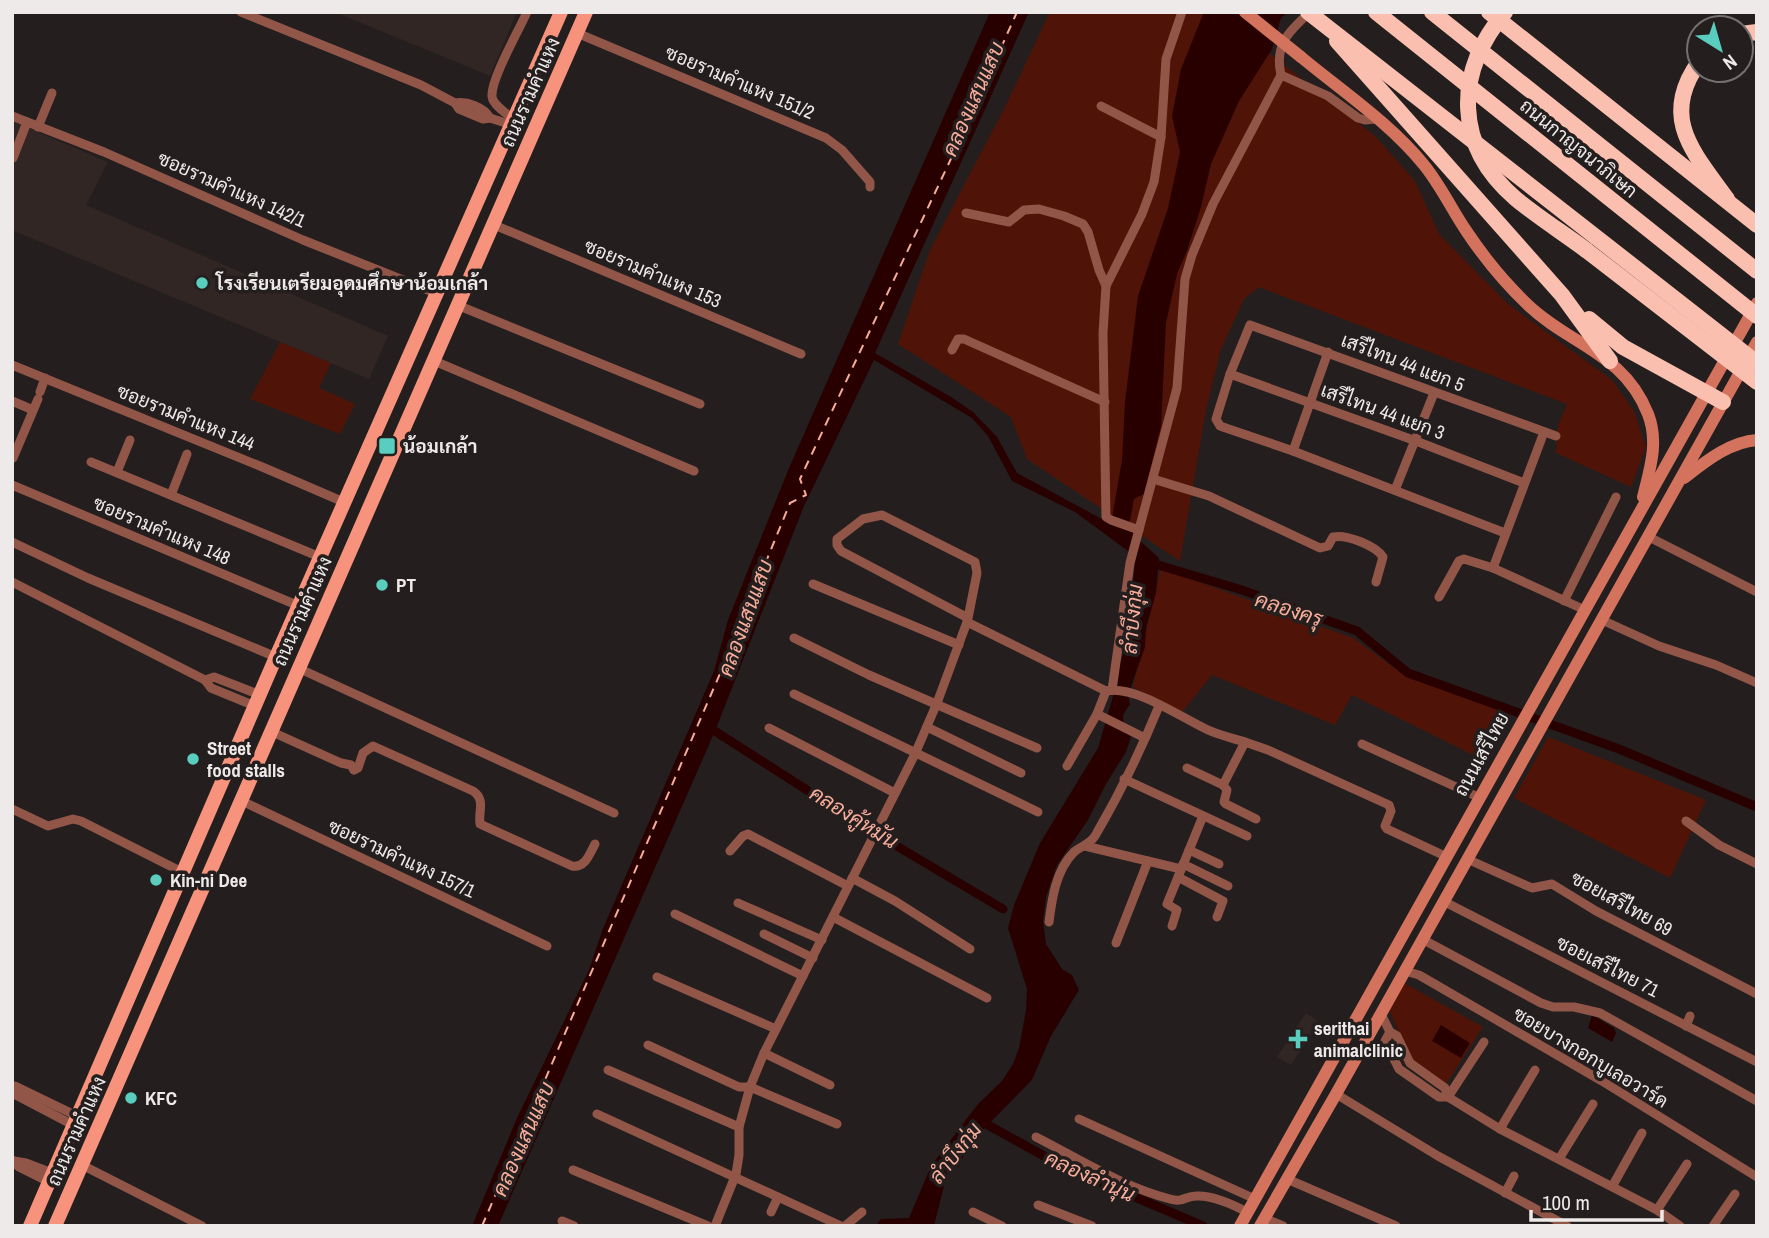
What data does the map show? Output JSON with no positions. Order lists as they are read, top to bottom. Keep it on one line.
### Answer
{"streets":{"highway":["ถนนกาญจนาภิเษก"],"main road":["ถนนรามคำแหง","ถนนเสรีไทย"],"street":["ซอยรามคำแหง 151/2","ซอยรามคำแหง 142/1","ซอยรามคำแหง 153","เสรีไทน 44 แยก 5","เสรีไทน 44 แยก 3","ซอยรามคำแหง 144","ซอยรามคำแหง 148","ซอยรามคำแหง 157/1","ซอยเสรีไทย 69","ซอยเสรีไทย 71","ซอยบางกอกบูเลอวาร์ด"]},"crossings":[["ซอยรามคำแหง 151/2","ถนนรามคำแหง"],["ถนนรามคำแหง","ซอยรามคำแหง 142/1"],["ถนนรามคำแหง","ซอยรามคำแหง 153"],["ถนนรามคำแหง","ซอยรามคำแหง 144"],["ถนนรามคำแหง","ซอยรามคำแหง 148"],["ถนนรามคำแหง","ซอยรามคำแหง 157/1"],["เสรีไทน 44 แยก 5","เสรีไทน 44 แยก 3"],["ถนนเสรีไทย","ซอยเสรีไทย 69"],["ถนนเสรีไทย","ซอยเสรีไทย 71"],["ถนนเสรีไทย","ซอยบางกอกบูเลอวาร์ด"]],"water":["คลองแสนแสบ","คลองครุ","ลำบึงกุ่ม","คลองคู้หมัน","คลองลำนุ่น"],"places":{"other":["โรงเรียนเตรียมอุดมศึกษาน้อมเกล้า","PT","Street food stalls","Kin-ni Dee","KFC"],"transit":["น้อมเกล้า"],"health":["serithai animalclinic"]},"scale_bar":"100 m","north":"bottom right"}
